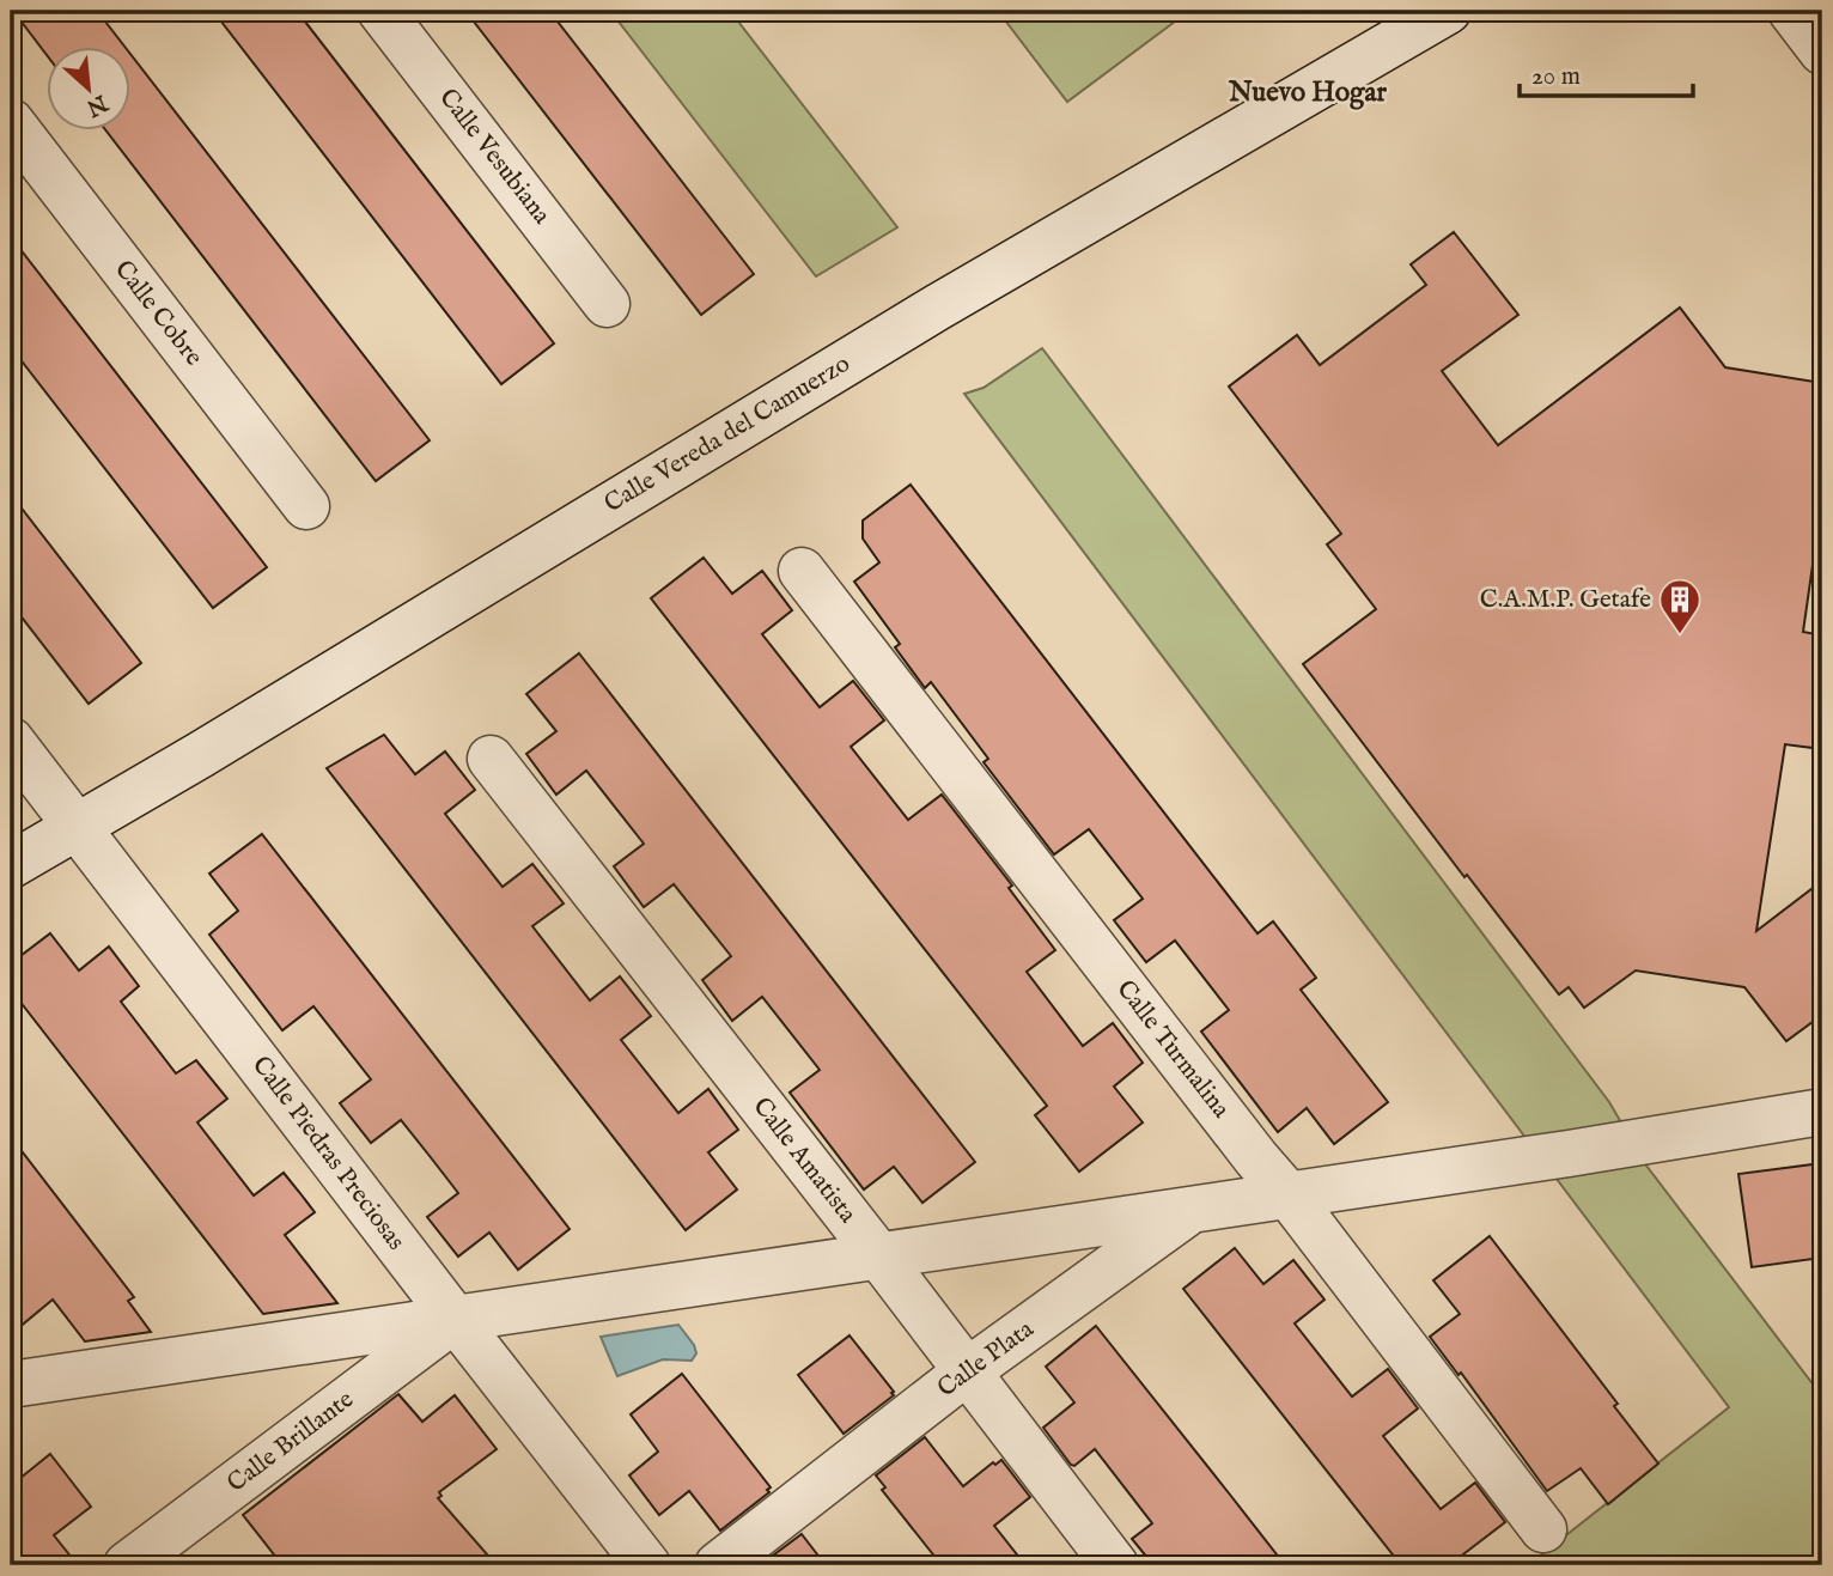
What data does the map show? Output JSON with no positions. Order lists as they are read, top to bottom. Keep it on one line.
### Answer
{"streets":{"street":["Calle Vesubiana","Calle Cobre","Calle Vereda del Camuerzo","Calle Turmalina","Calle Piedras Preciosas","Calle Amatista","Calle Plata","Calle Brillante"]},"crossings":[["Calle Vereda del Camuerzo","Calle Piedras Preciosas"],["Calle Turmalina","Calle Plata"],["Calle Piedras Preciosas","Calle Brillante"],["Calle Amatista","Calle Plata"]],"districts":["Nuevo Hogar"],"places":{"building":["C.A.M.P. Getafe"]},"scale_bar":"20 m","north":"bottom right"}
